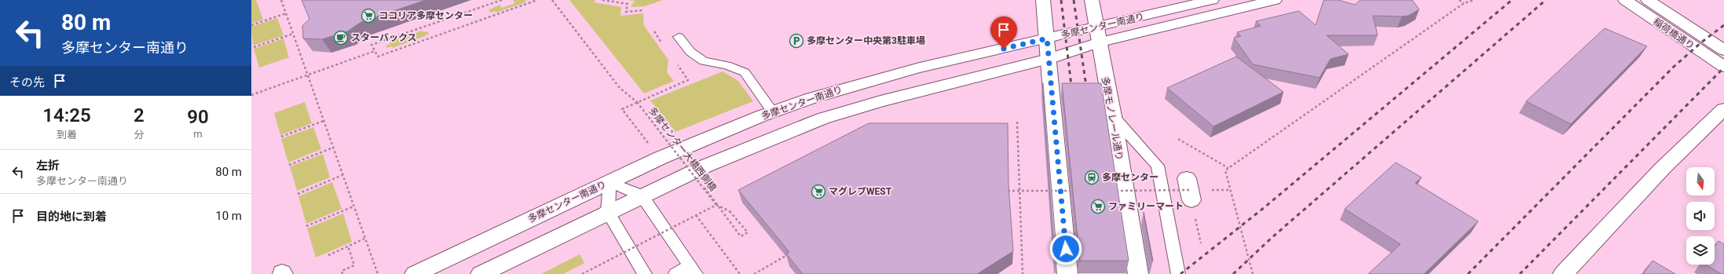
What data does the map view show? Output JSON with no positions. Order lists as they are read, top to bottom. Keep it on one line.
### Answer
{"streets":{"street":["多摩センター南通り","稲荷橋通り","多摩モノレール通り"],"path":["多摩センター大橋西側橋"]},"crossings":[["多摩センター南通り","多摩モノレール通り"]],"places":{"supermarket":["ココリア多摩センター","マグレブWEST","ファミリーマート"],"cafe":["スターバックス"],"parking":["多摩センター中央第3駐車場"],"station":["多摩センター"]},"north":"bottom","page":{"turn":["80 m","多摩センター南通り"],"then":"その先","eta":["14:25","到着","2","分","90","m"],"list":[{"name":"左折","note":"多摩センター南通り","value":"80 m"},{"name":"目的地に到着","value":"10 m"}]}}
